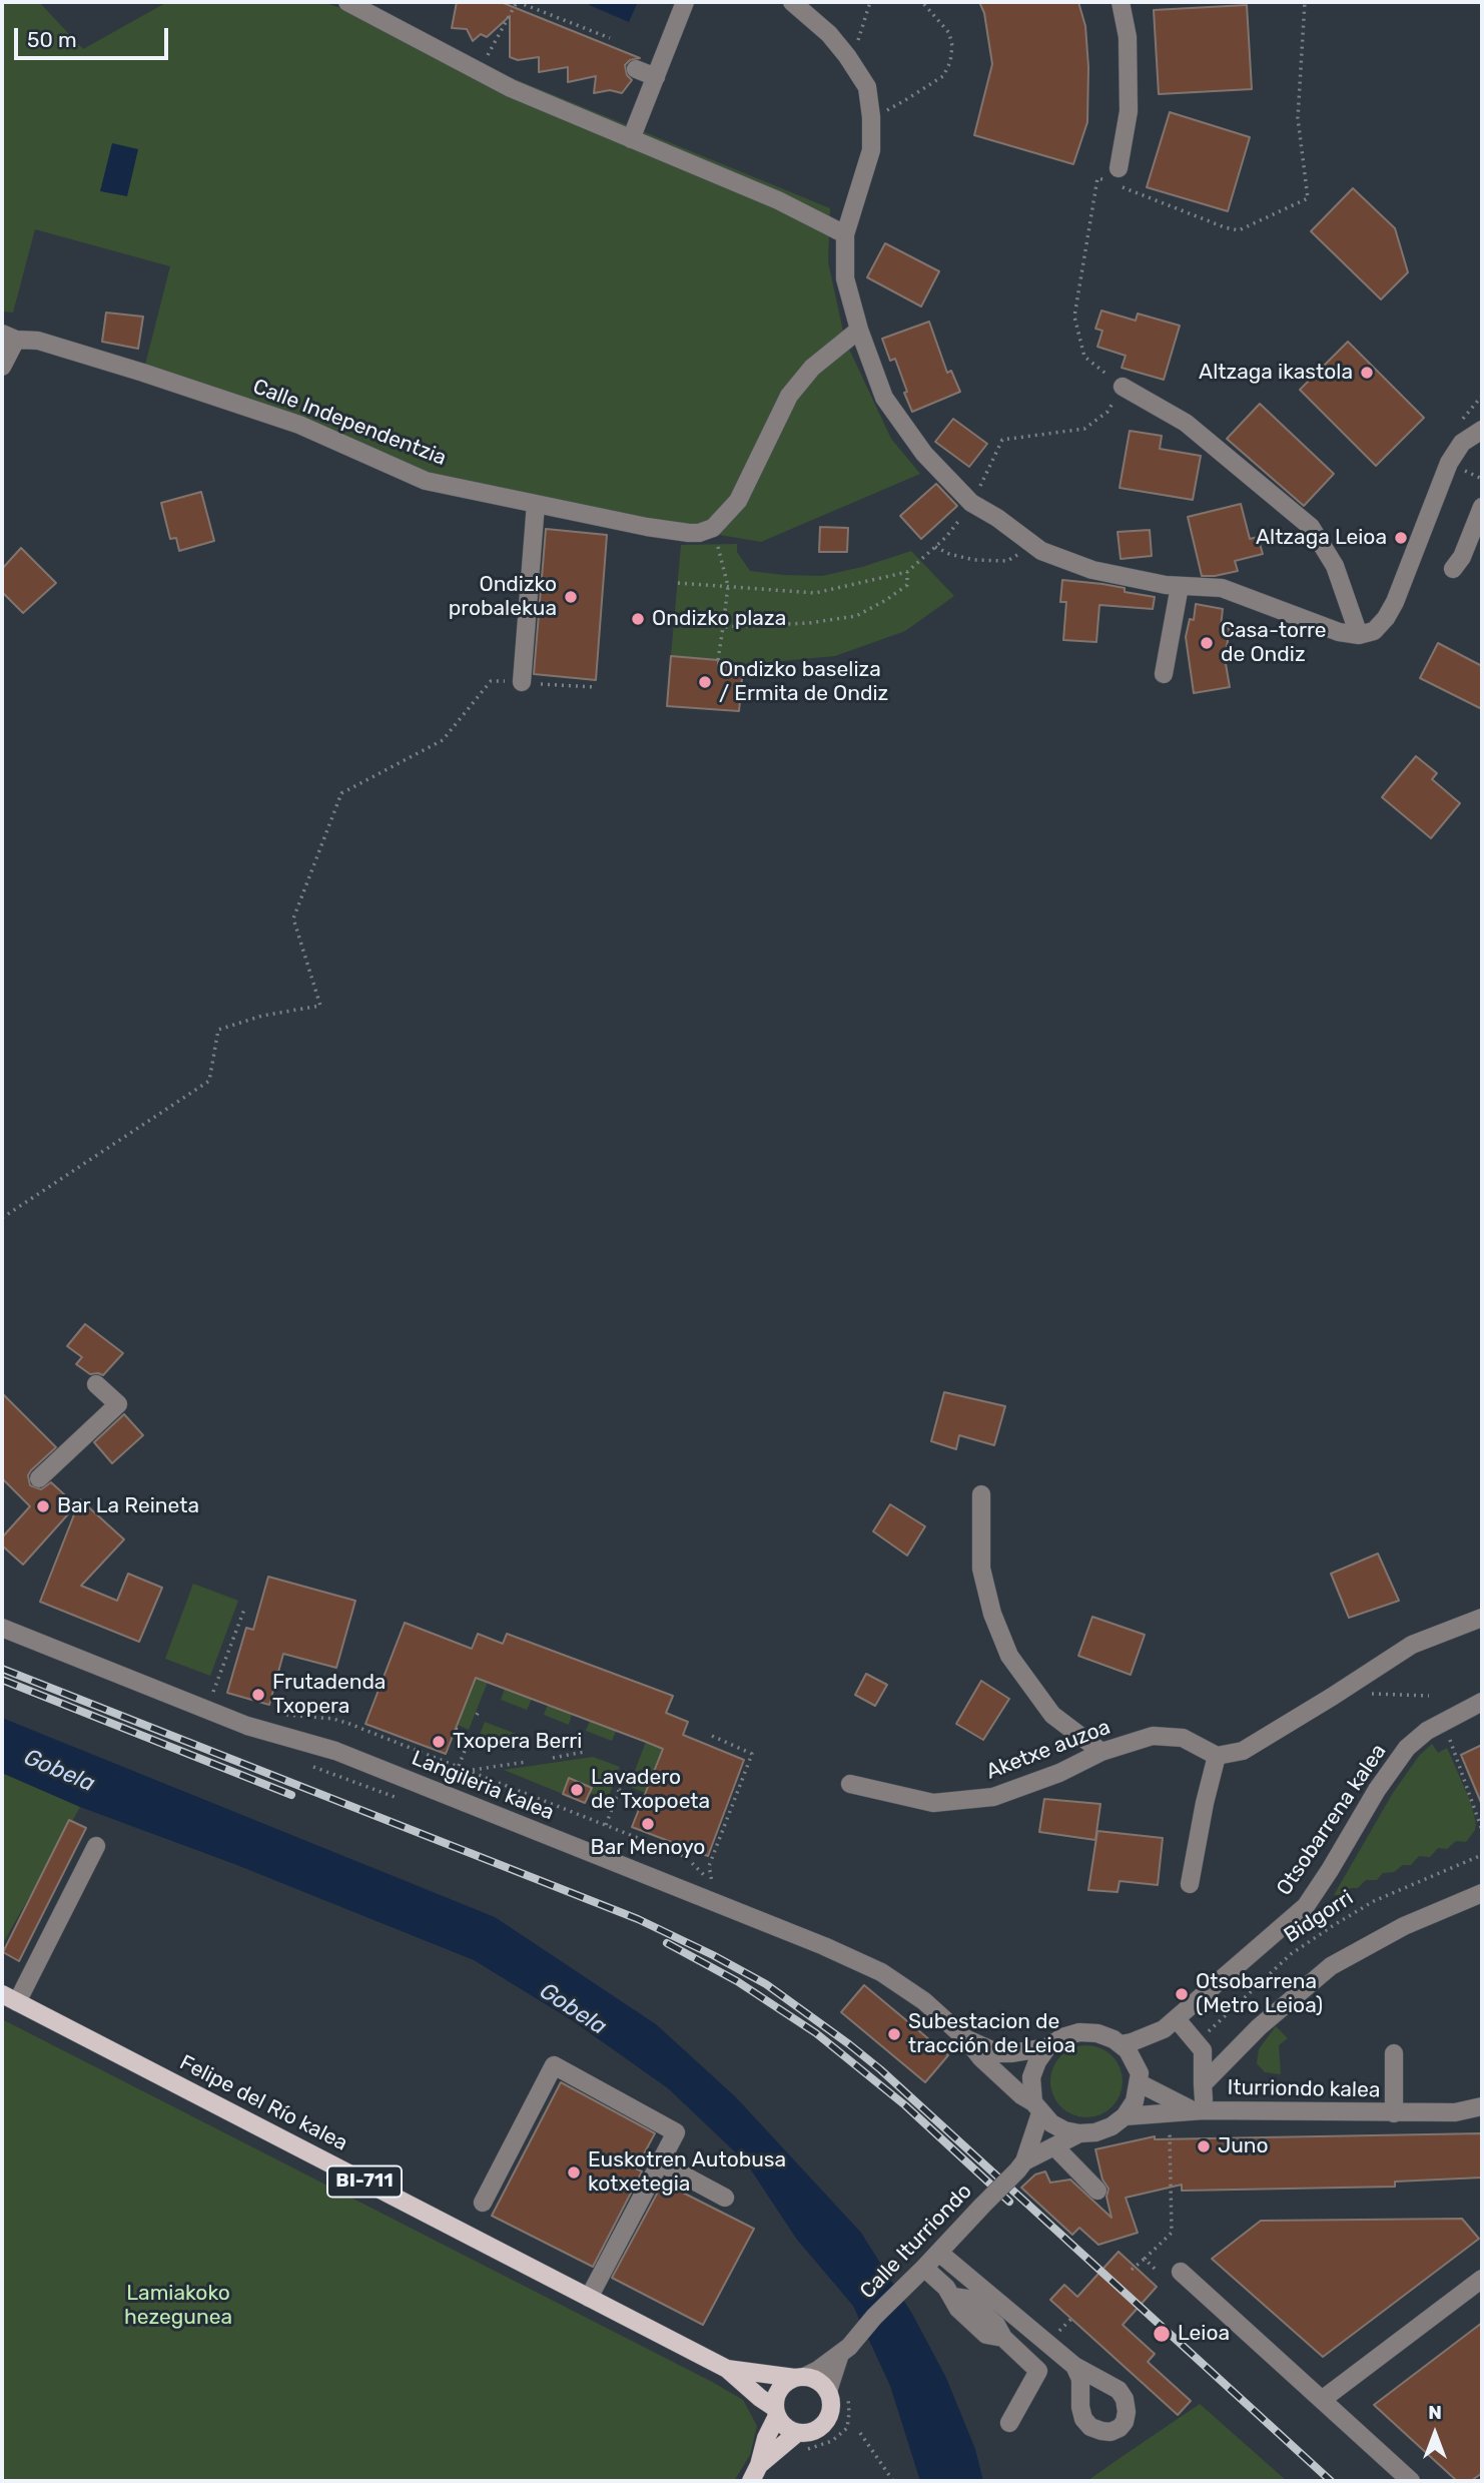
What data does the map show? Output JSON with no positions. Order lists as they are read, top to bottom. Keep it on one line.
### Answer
{"streets":{"main road":["Felipe del Río kalea","BI-711"],"street":["Calle Independentzia","Aketxe auzoa","Langileria kalea","Otsobarrena kalea","Iturriondo kalea","Calle Iturriondo"],"path":["Bidgorri"]},"crossings":[["Langileria kalea","Otsobarrena kalea"],["Langileria kalea","Iturriondo kalea"],["Langileria kalea","Calle Iturriondo"],["Otsobarrena kalea","Iturriondo kalea"],["Otsobarrena kalea","Calle Iturriondo"],["Iturriondo kalea","Calle Iturriondo"],["Felipe del Río kalea","Calle Iturriondo"]],"water":["Gobela"],"parks":["Lamiakoko hezegunea"],"places":["Altzaga ikastola","Altzaga Leioa","Ondizko probalekua","Ondizko plaza","Casa-torre de Ondiz","Ondizko baseliza / Ermita de Ondiz","Bar La Reineta","Frutadenda Txopera","Txopera Berri","Lavadero de Txopoeta","Bar Menoyo","Otsobarrena (Metro Leioa)","Subestacion de tracción de Leioa","Juno","Euskotren Autobusa kotxetegia","Leioa"],"scale_bar":"50 m","north":"top"}
